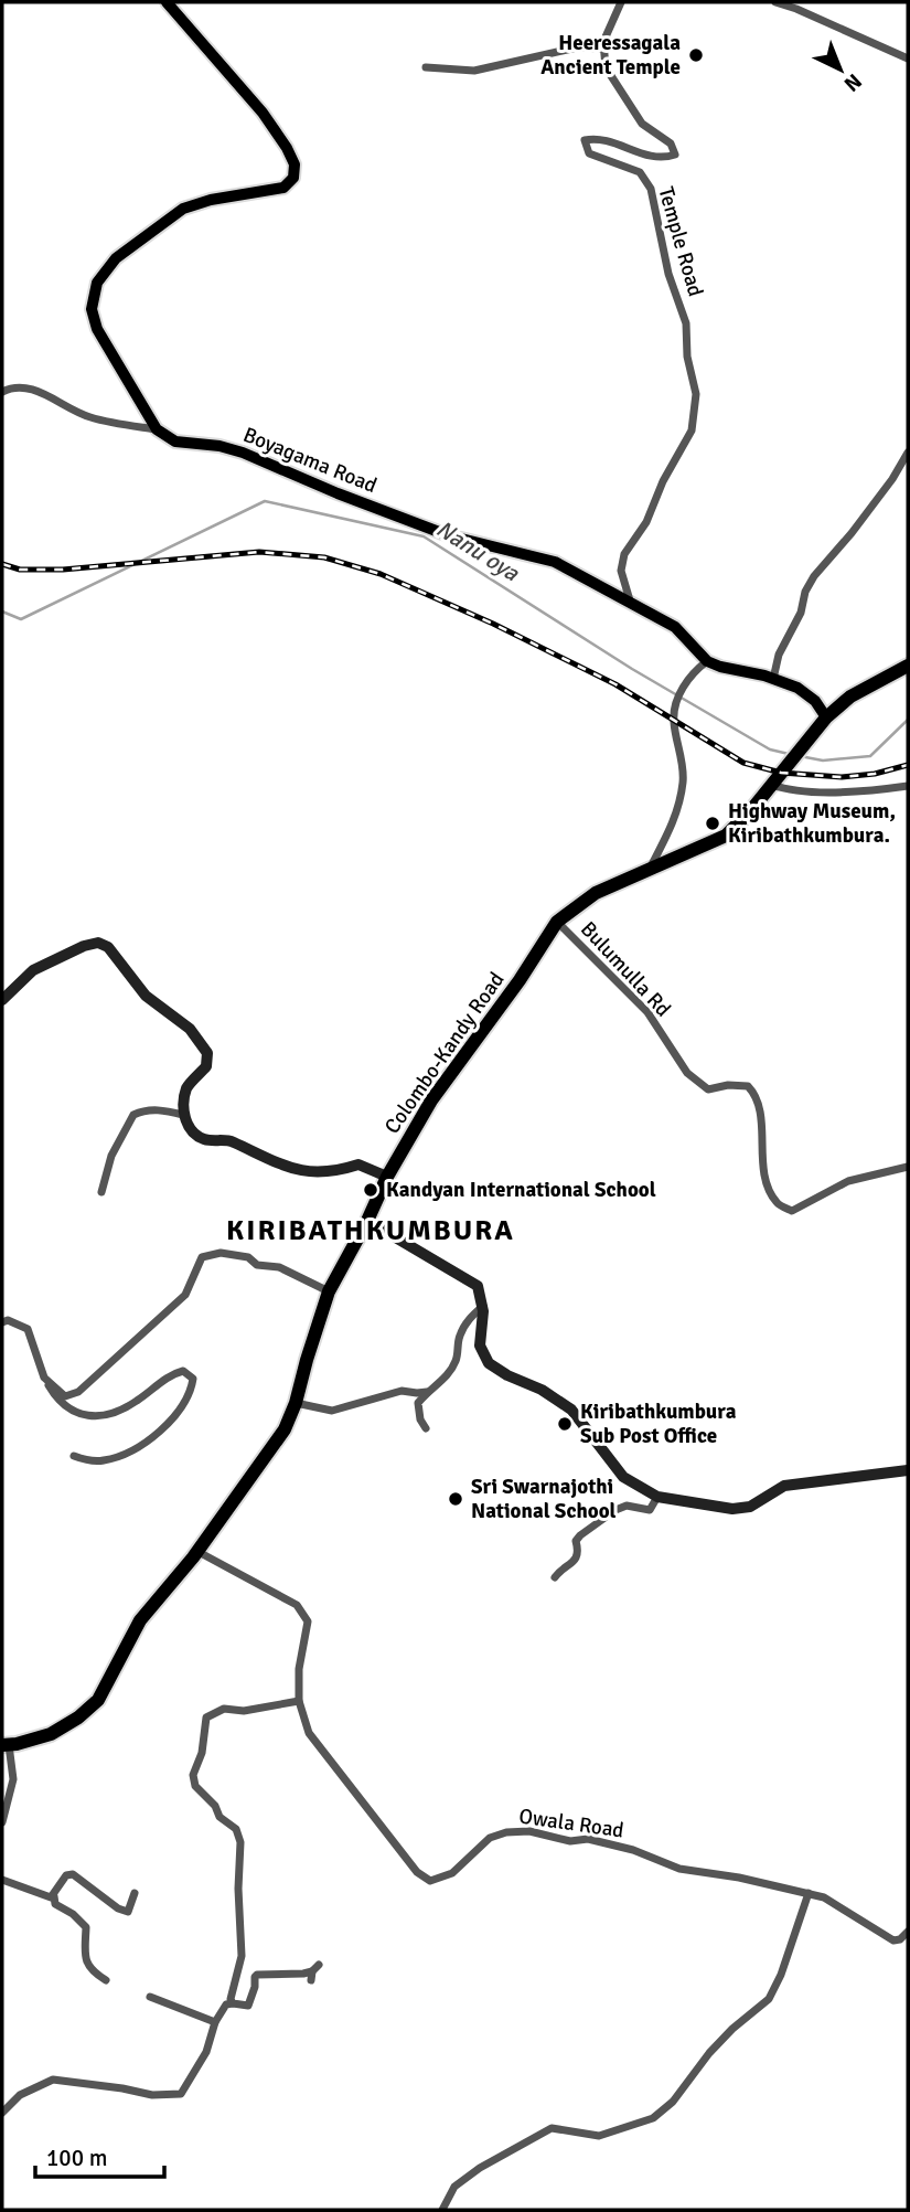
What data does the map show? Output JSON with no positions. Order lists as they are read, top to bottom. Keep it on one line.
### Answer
{"streets":{"highway":["Colombo-Kandy Road"],"main road":["Boyagama Road"],"street":["Temple Road","Bulumulla Rd","Owala Road"]},"crossings":[["Temple Road","Boyagama Road"],["Bulumulla Rd","Colombo-Kandy Road"],["Colombo-Kandy Road","Owala Road"]],"districts":["KIRIBATHKUMBURA"],"water":["Nanu oya"],"places":["Heeressagala Ancient Temple","Highway Museum, Kiribathkumbura.","Kandyan International School","Kiribathkumbura Sub Post Office","Sri Swarnajothi National School"],"scale_bar":"100 m","north":"bottom right"}
